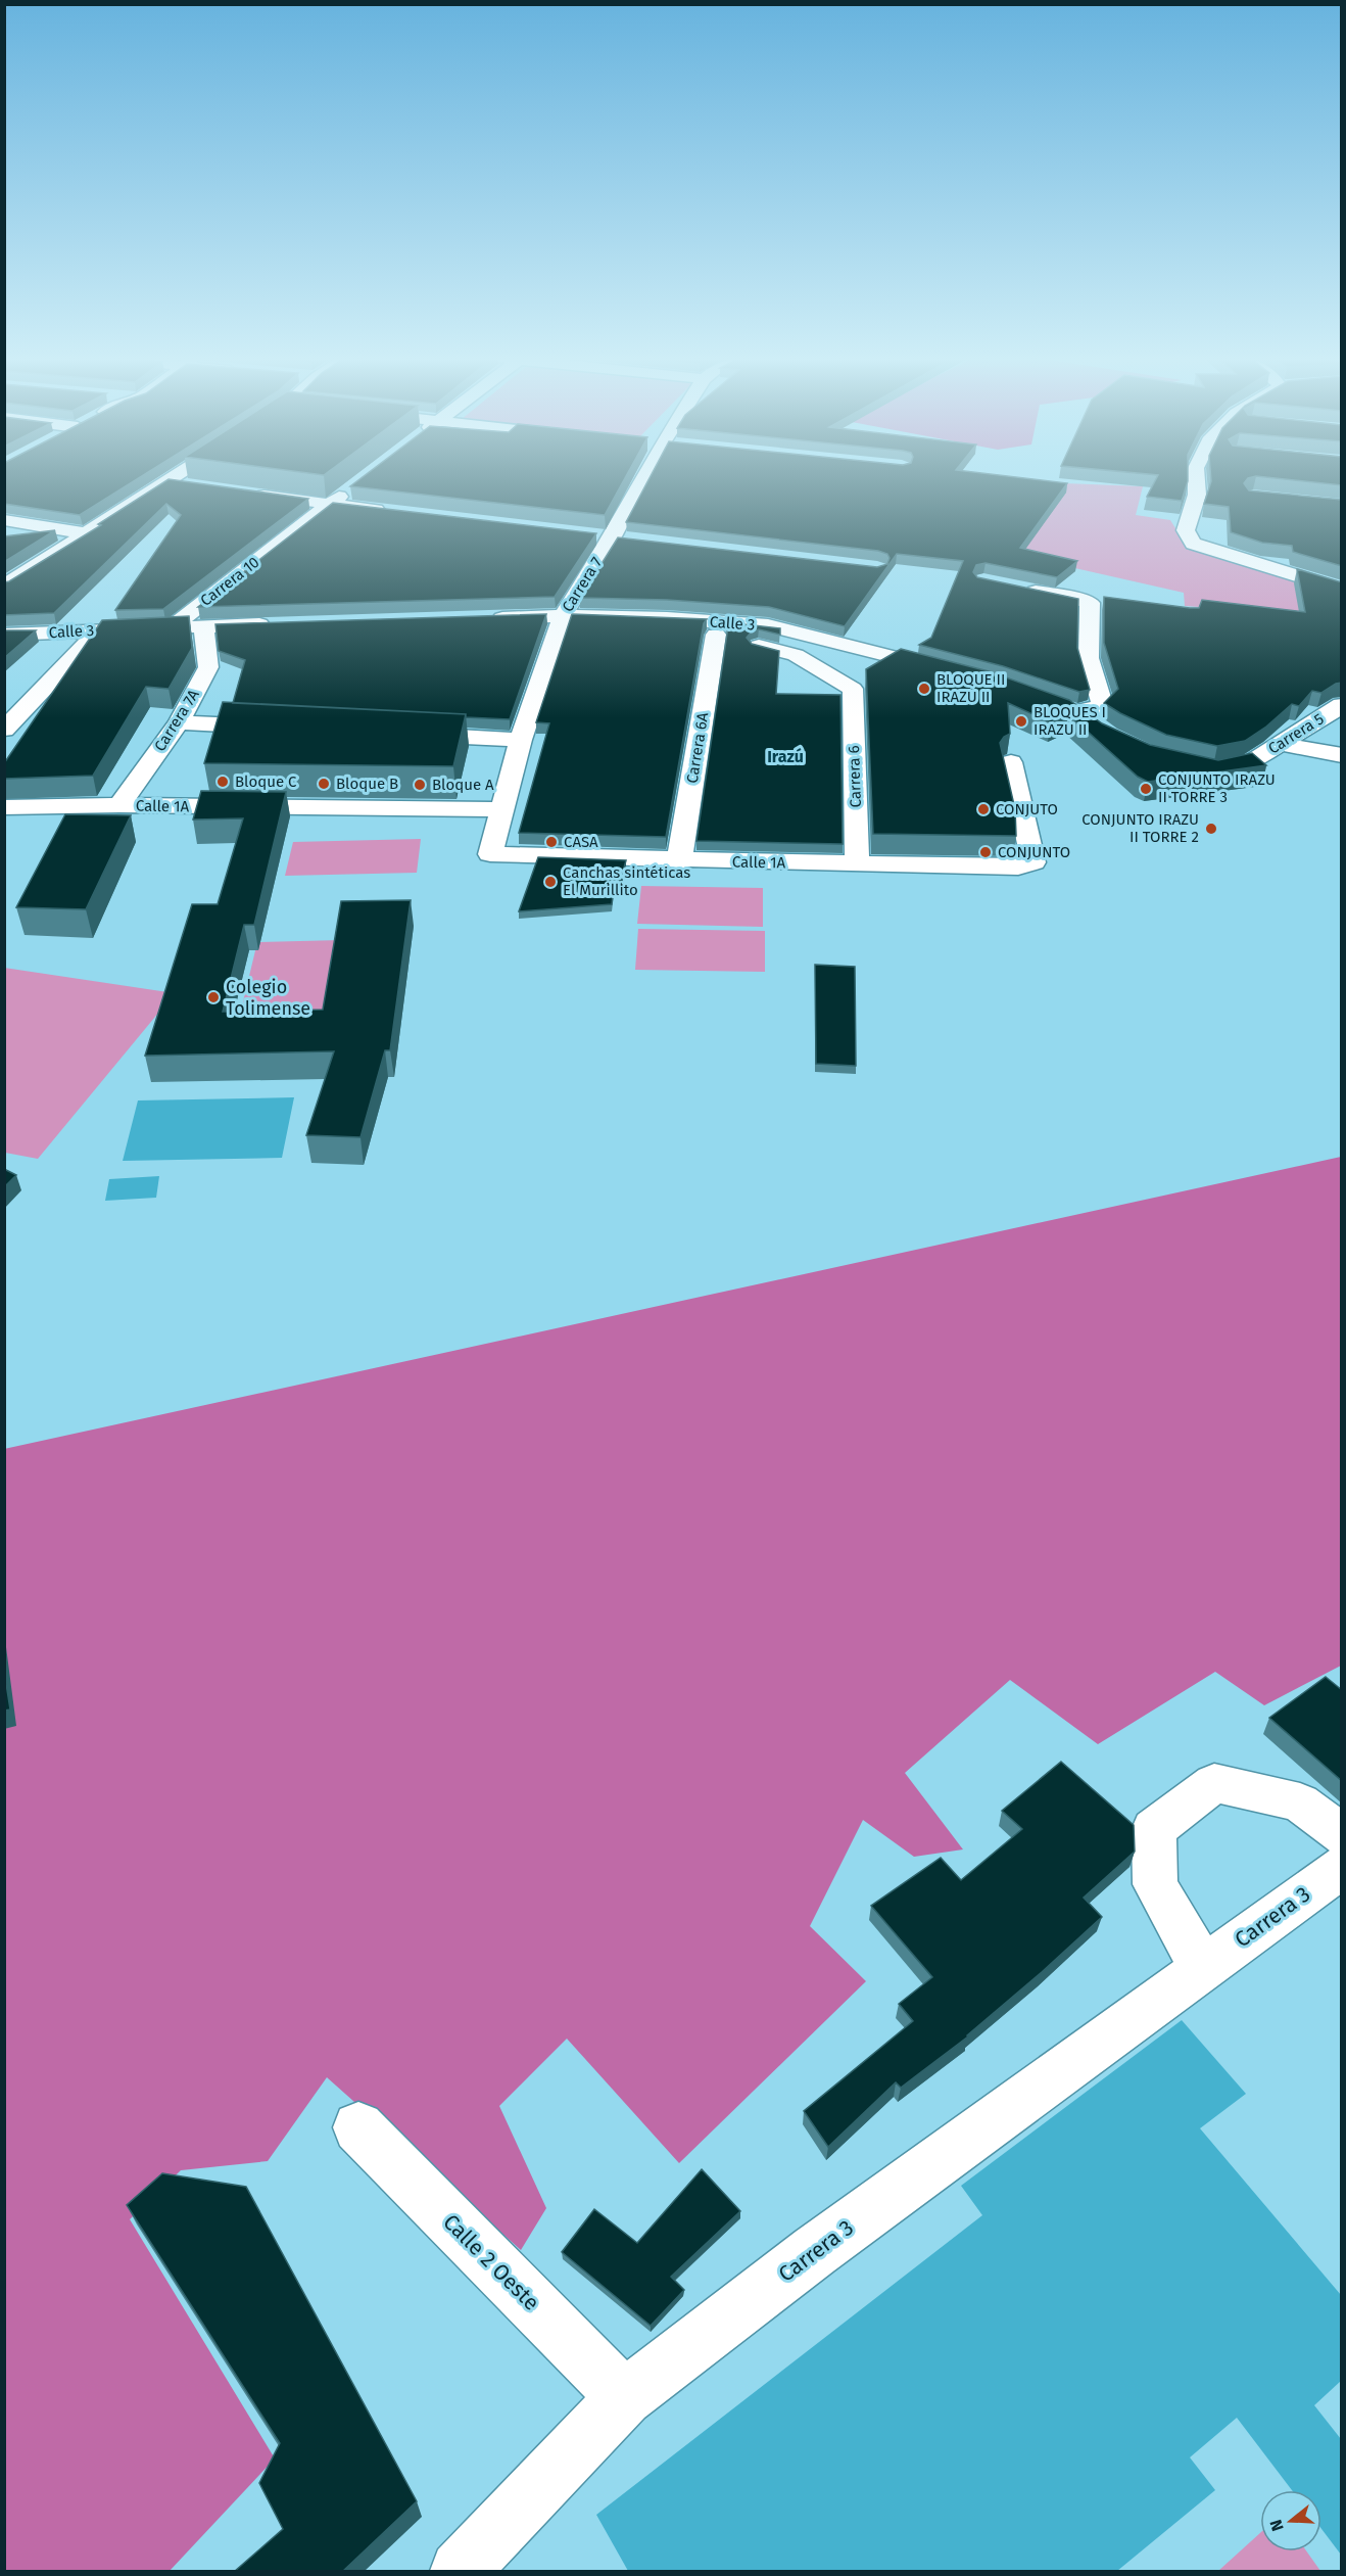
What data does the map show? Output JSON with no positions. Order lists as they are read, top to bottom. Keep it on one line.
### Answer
{"streets":{"street":["Carrera 10","Carrera 7","Calle 3","Carrera 7A","Carrera 5","Carrera 6A","Carrera 6","Calle 1A","Carrera 3","Calle 2 Oeste"]},"crossings":[["Carrera 10","Calle 3"],["Carrera 7","Calle 3"],["Carrera 7","Calle 1A"],["Calle 3","Carrera 7A"],["Calle 3","Carrera 6A"],["Calle 3","Carrera 6"],["Carrera 7A","Calle 1A"],["Carrera 6A","Calle 1A"],["Carrera 6","Calle 1A"],["Carrera 3","Calle 2 Oeste"]],"districts":["Irazú"],"places":["BLOQUE II IRAZU II","BLOQUES I IRAZU II","Bloque C","Bloque B","Bloque A","CONJUNTO IRAZU II TORRE 3","CONJUTO","CONJUNTO IRAZU II TORRE 2","CASA","CONJUNTO","Canchas sintéticas El Murillito","Colegio Tolimense"],"north":"left"}
